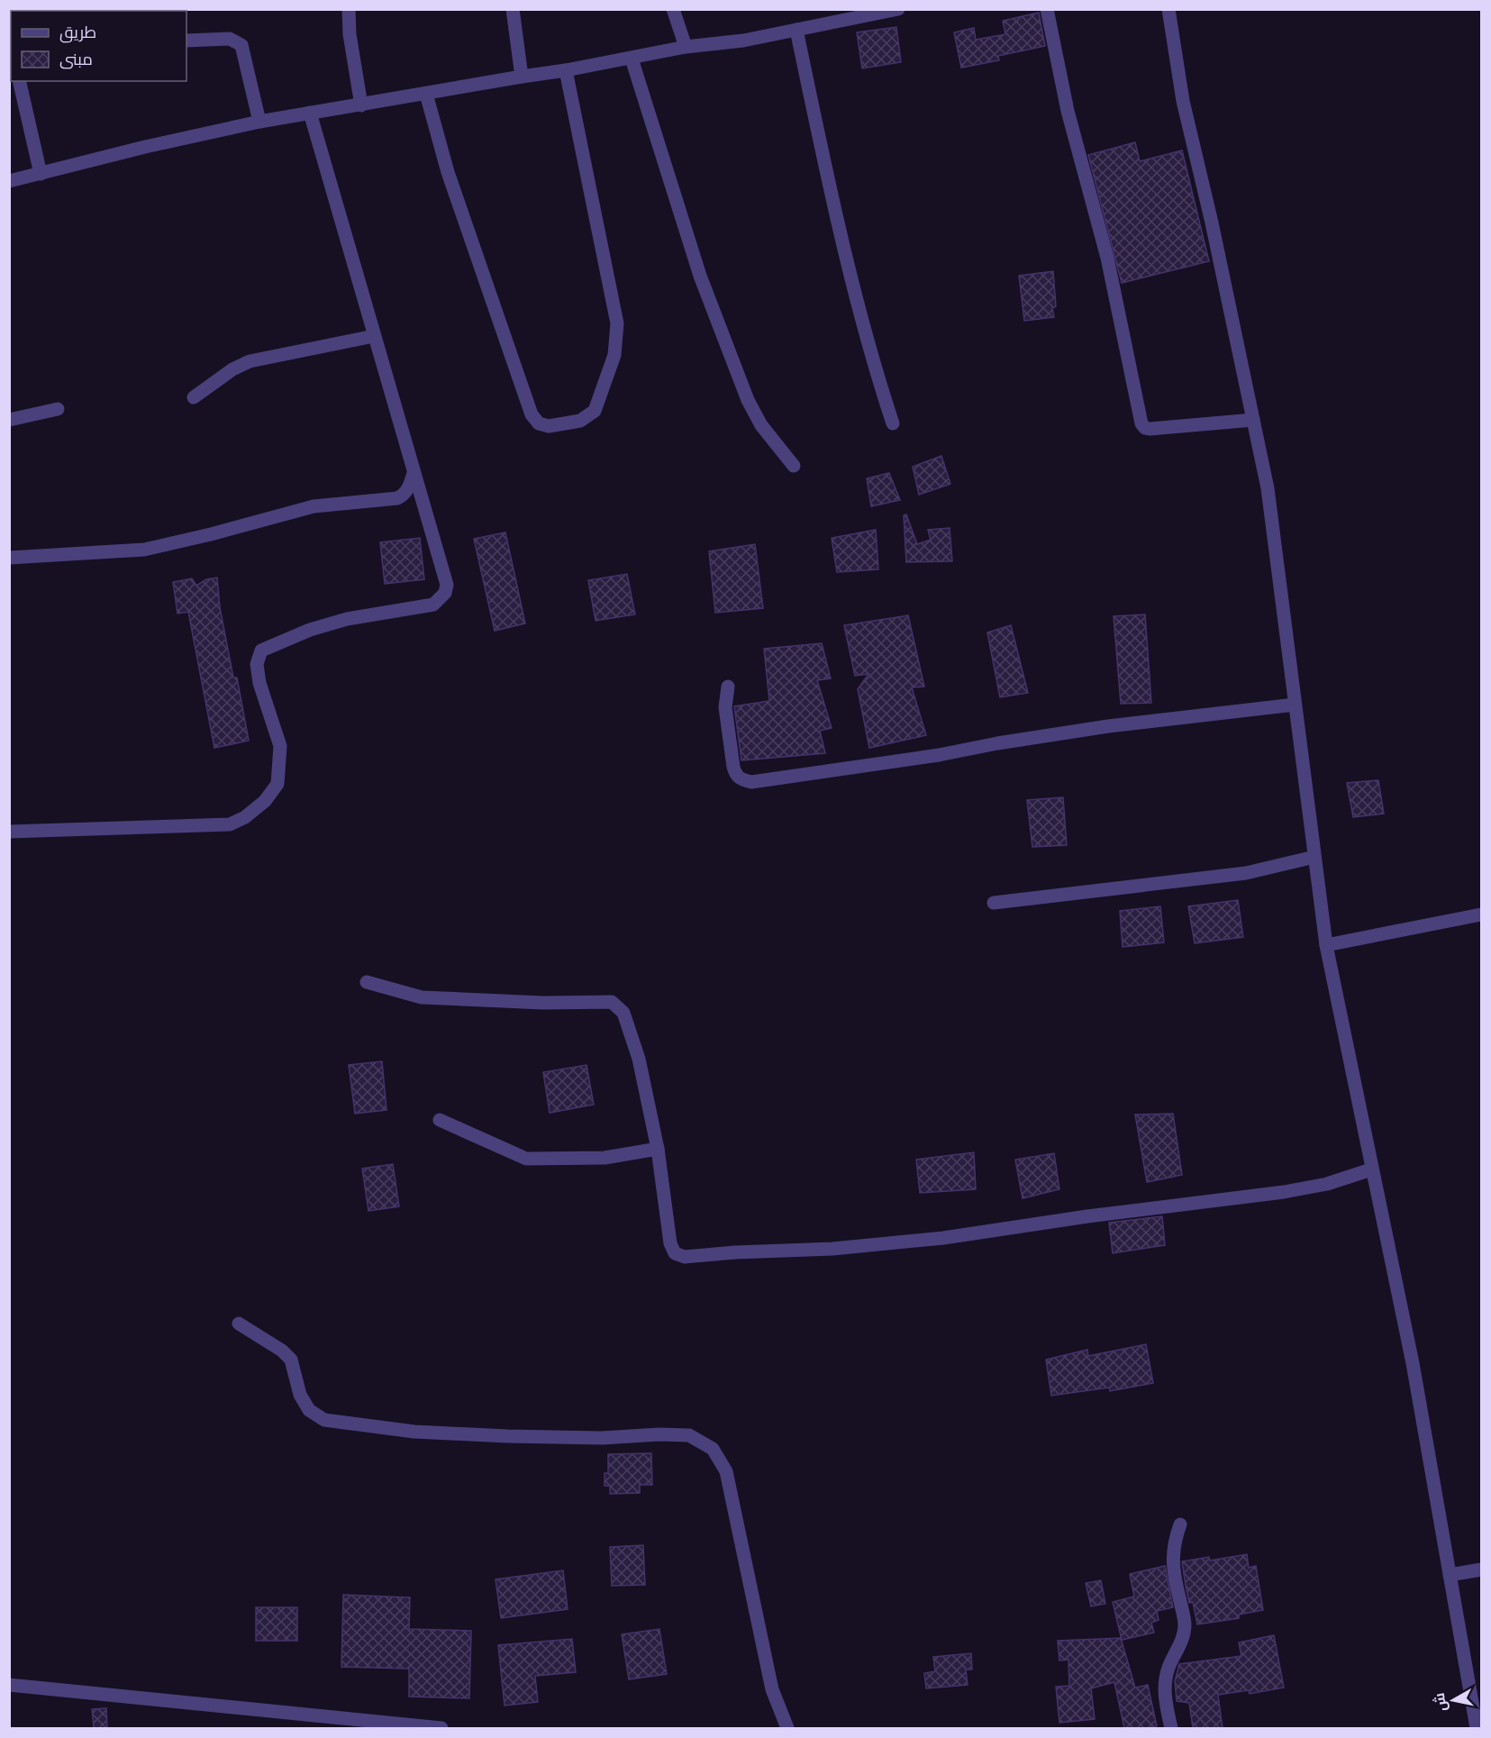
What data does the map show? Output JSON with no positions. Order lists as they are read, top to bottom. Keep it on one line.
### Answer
{"legend":["طريق","مبنى"],"north":"left"}
